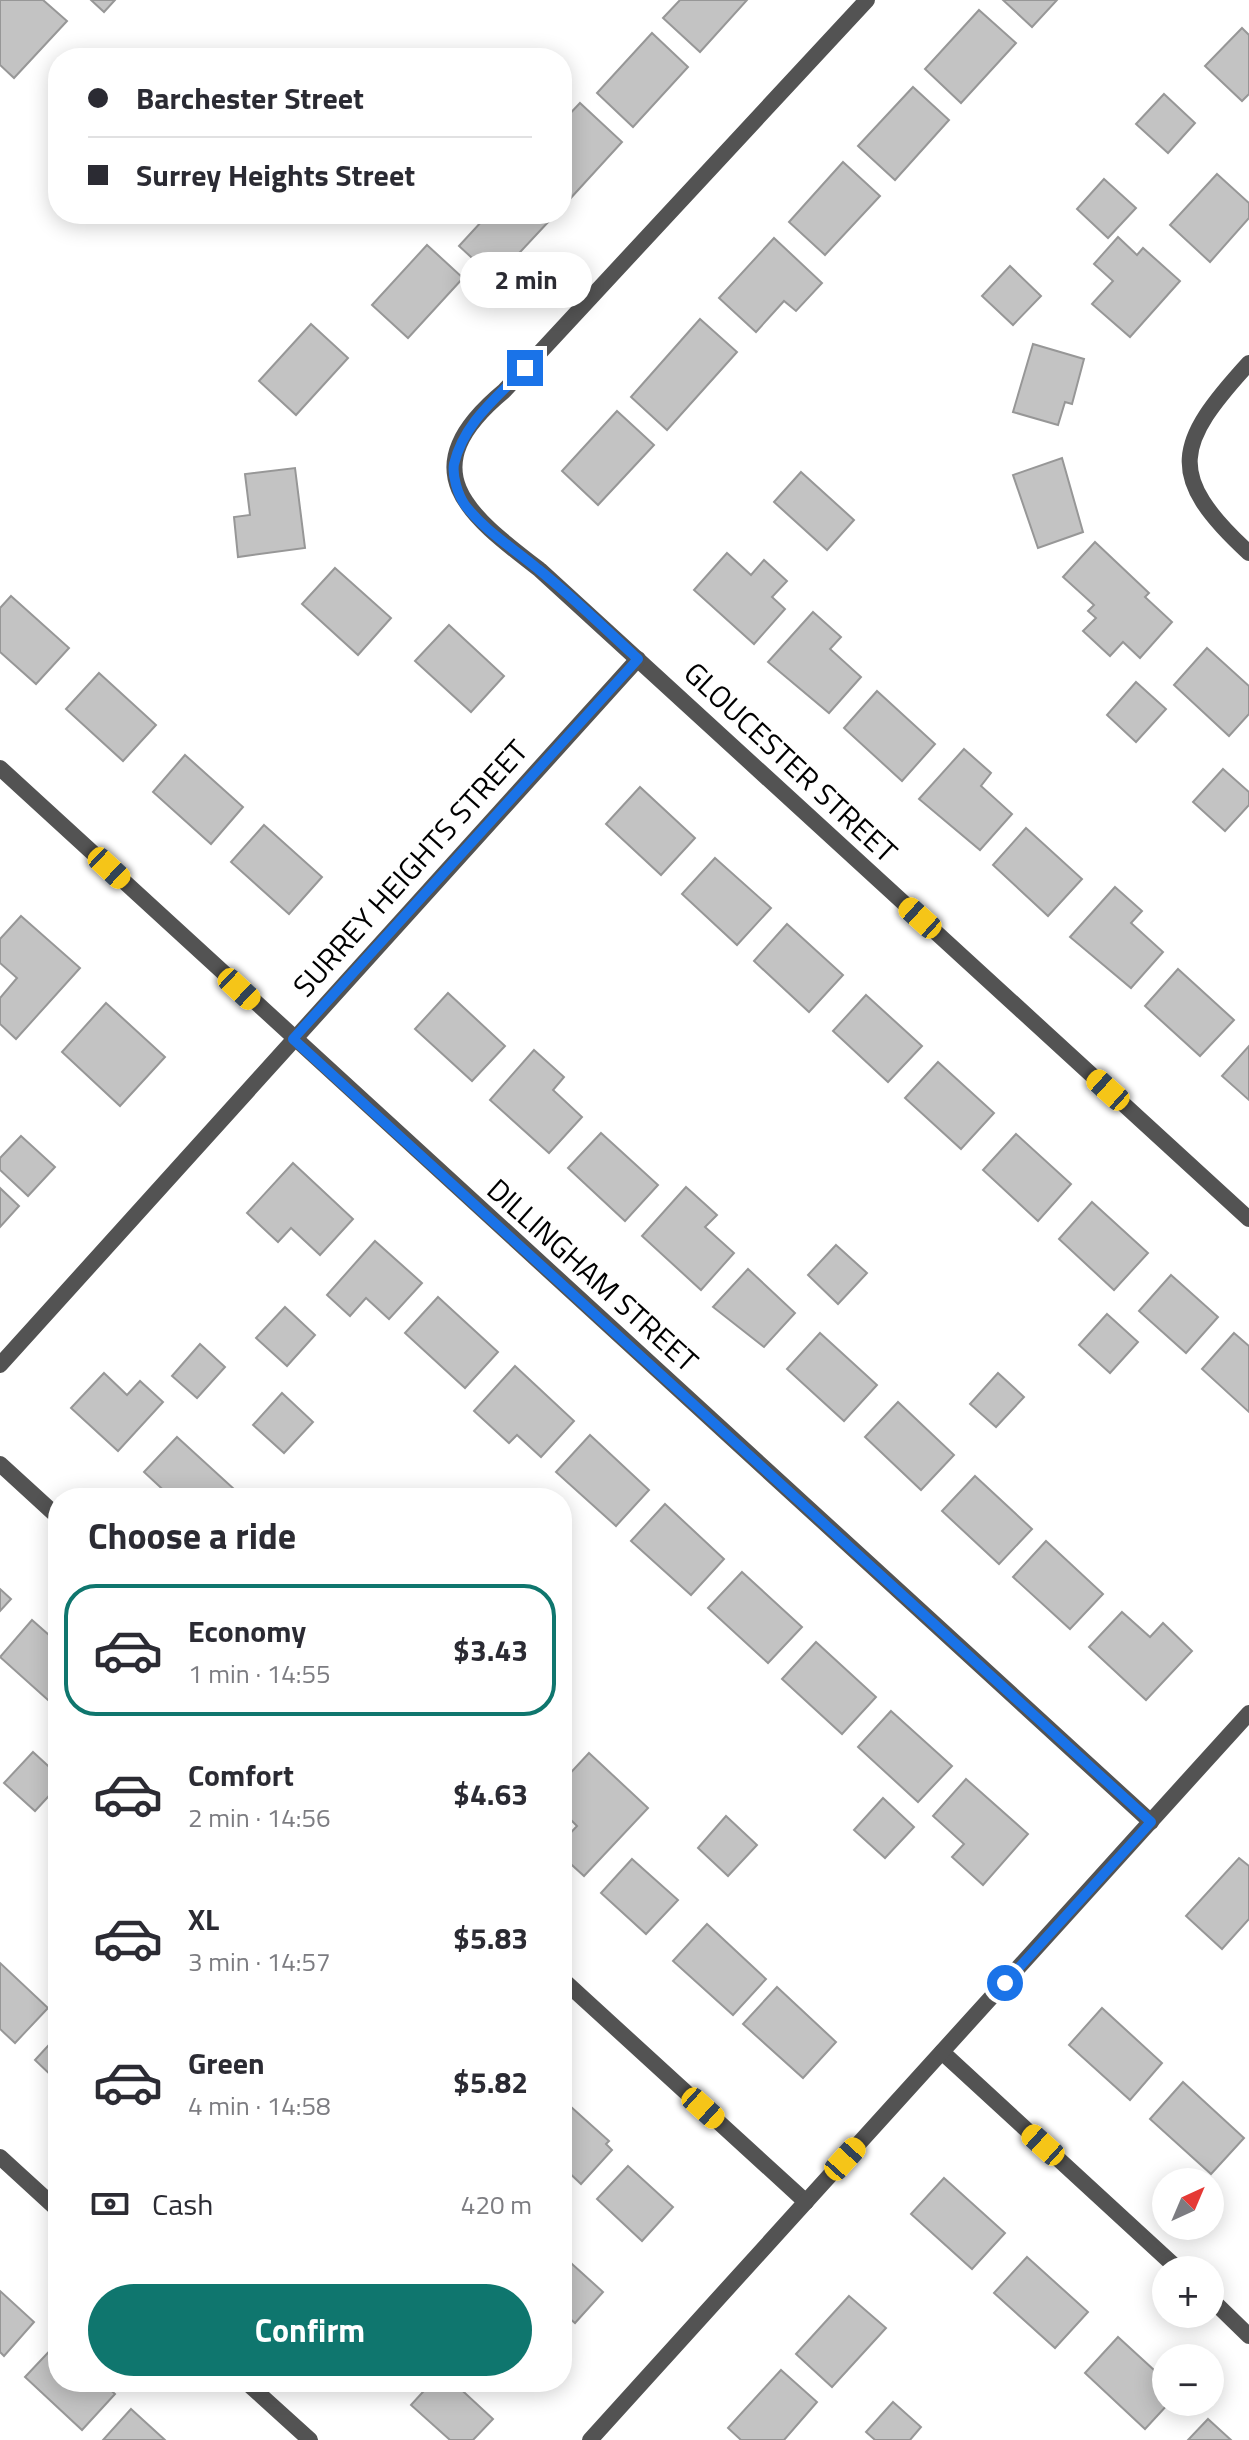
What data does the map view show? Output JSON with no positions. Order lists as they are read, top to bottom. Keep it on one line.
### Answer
{"streets":{"street":["GLOUCESTER STREET","SURREY HEIGHTS STREET","DILLINGHAM STREET"]},"crossings":[["GLOUCESTER STREET","SURREY HEIGHTS STREET"],["SURREY HEIGHTS STREET","DILLINGHAM STREET"]],"north":"top right","page":{"banner":["Barchester Street","Surrey Heights Street"],"bubble":"2 min","heading":"Choose a ride","list":[{"name":"Economy","note":"1 min · 14:55","value":"$3.43"},{"name":"Comfort","note":"2 min · 14:56","value":"$4.63"},{"name":"XL","note":"3 min · 14:57","value":"$5.83"},{"name":"Green","note":"4 min · 14:58","value":"$5.82"}],"pay":["Cash","420 m"],"map_buttons":["+","−"],"buttons":"Confirm"}}
